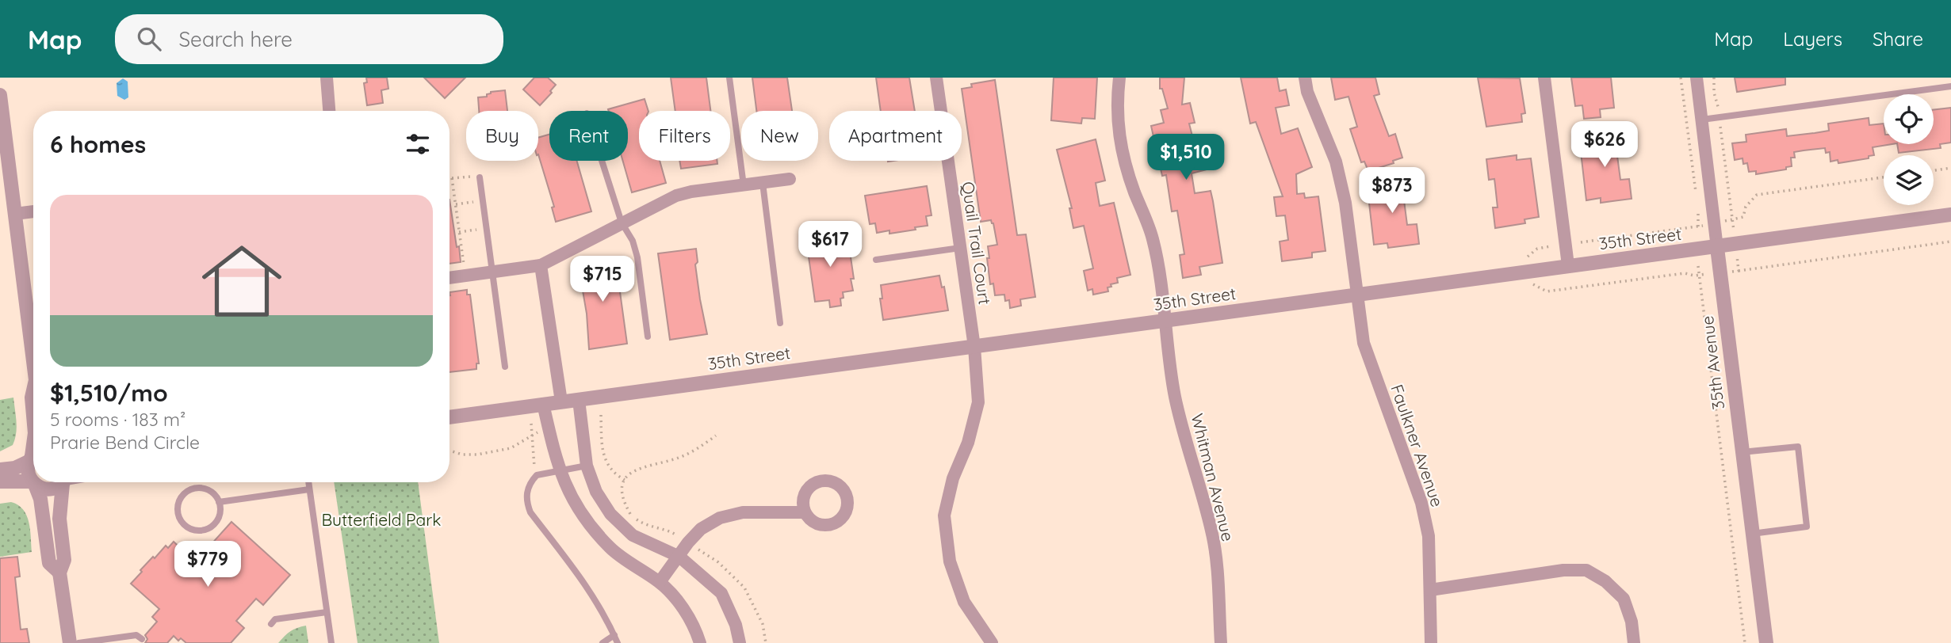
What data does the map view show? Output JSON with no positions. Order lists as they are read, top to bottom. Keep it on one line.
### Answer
{"streets":{"street":["35th Street","Quail Trail Court","35th Avenue","Faulkner Avenue","Whitman Avenue"]},"crossings":[["35th Street","Quail Trail Court"],["35th Street","35th Avenue"],["35th Street","Faulkner Avenue"],["35th Street","Whitman Avenue"]],"parks":["Butterfield Park"],"page":{"header":"Map","search":"Search here","nav":["Map","Layers","Share"],"chip":["Buy","Rent","Filters","New","Apartment"],"heading":"6 homes","price":["$626","$1,510","$873","$617","$715","$779"],"list":[{"name":"$1,510/mo","note":"5 rooms · 183 m² · Prarie Bend Circle"}]}}
